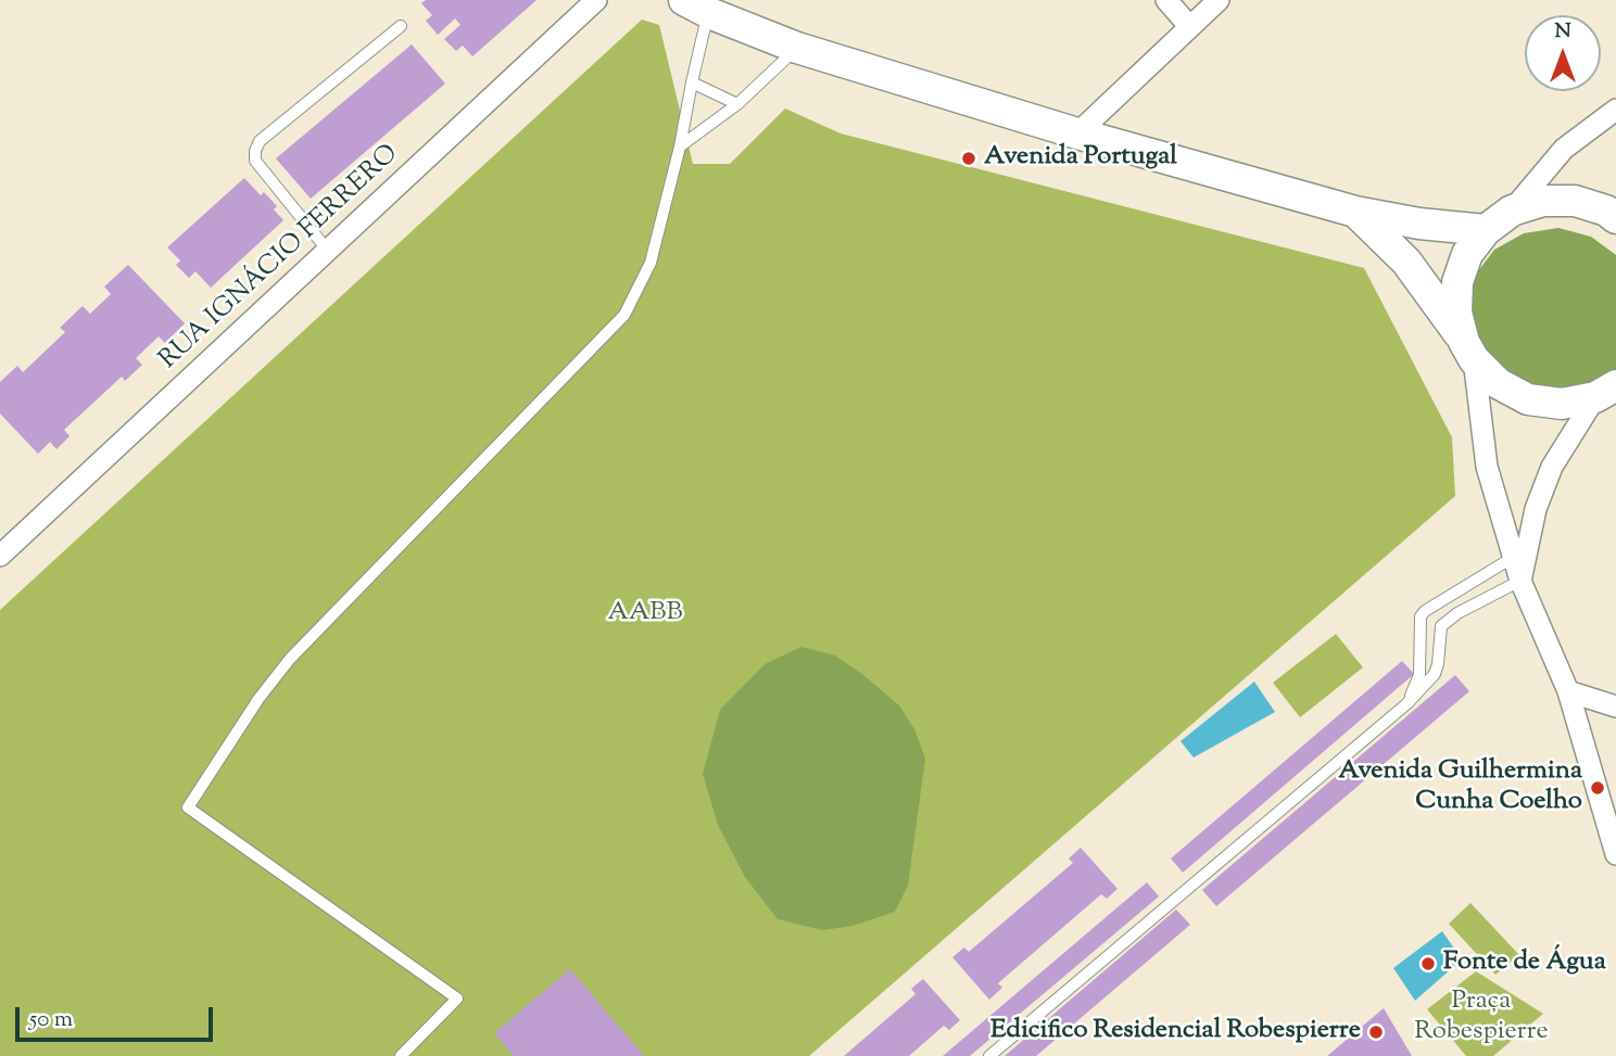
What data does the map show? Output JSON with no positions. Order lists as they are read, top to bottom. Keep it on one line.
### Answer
{"streets":{"street":["RUA IGNÁCIO FERRERO"]},"parks":["AABB","Praça Robespierre"],"places":["Avenida Portugal","Avenida Guilhermina Cunha Coelho","Fonte de Água","Edicifico Residencial Robespierre"],"scale_bar":"50 m","north":"top"}
